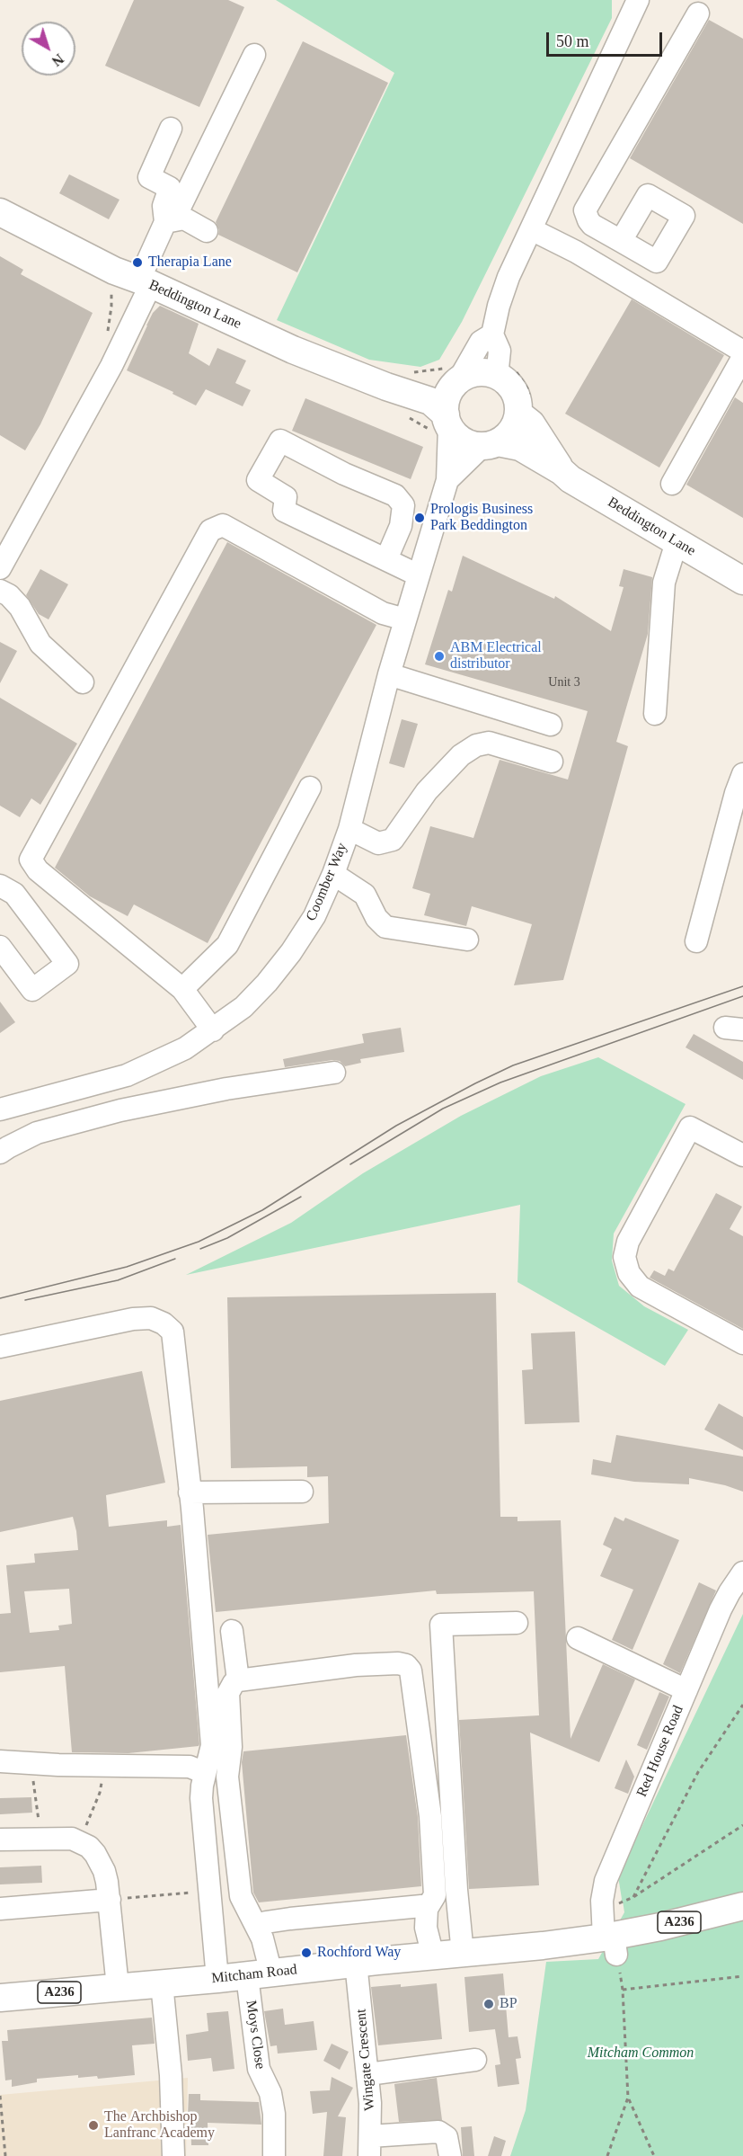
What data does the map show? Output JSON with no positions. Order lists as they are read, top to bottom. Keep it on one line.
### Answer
{"streets":{"main road":["Beddington Lane","A236","Mitcham Road"],"street":["Coomber Way","Red House Road","Moys Close","Wingate Crescent"]},"crossings":[["Beddington Lane","Coomber Way"],["Red House Road","A236"],["Red House Road","Mitcham Road"],["A236","Mitcham Road"],["Mitcham Road","Moys Close"],["Mitcham Road","Wingate Crescent"]],"parks":["Mitcham Common"],"places":["Therapia Lane","Prologis Business Park Beddington","ABM Electrical distributor","Rochford Way","BP","The Archbishop Lanfranc Academy"],"house_numbers":["Unit 3"],"scale_bar":"50 m","north":"bottom right"}
